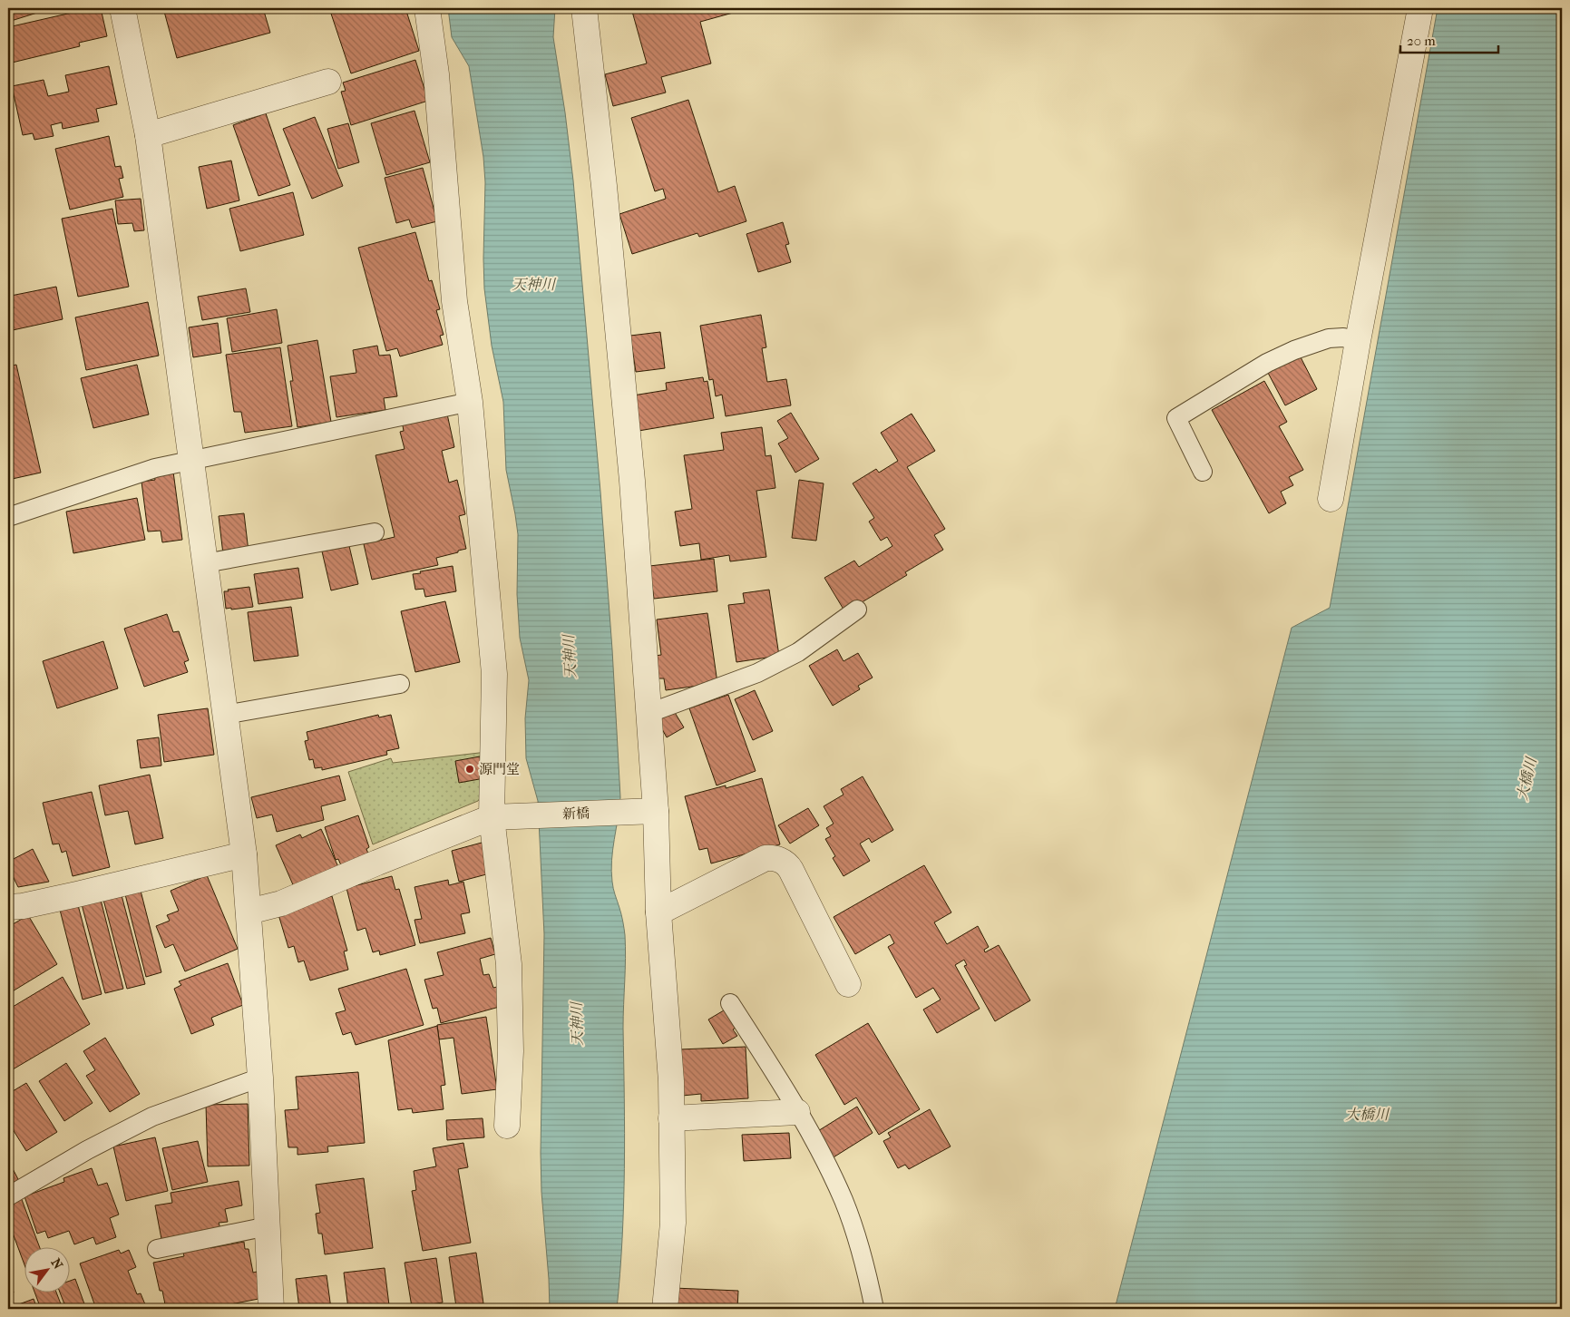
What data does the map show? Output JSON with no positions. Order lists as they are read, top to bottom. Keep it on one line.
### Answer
{"streets":{"street":["新橋"]},"water":["天神川","大橋川"],"places":["源門堂"],"scale_bar":"20 m","north":"top right"}
